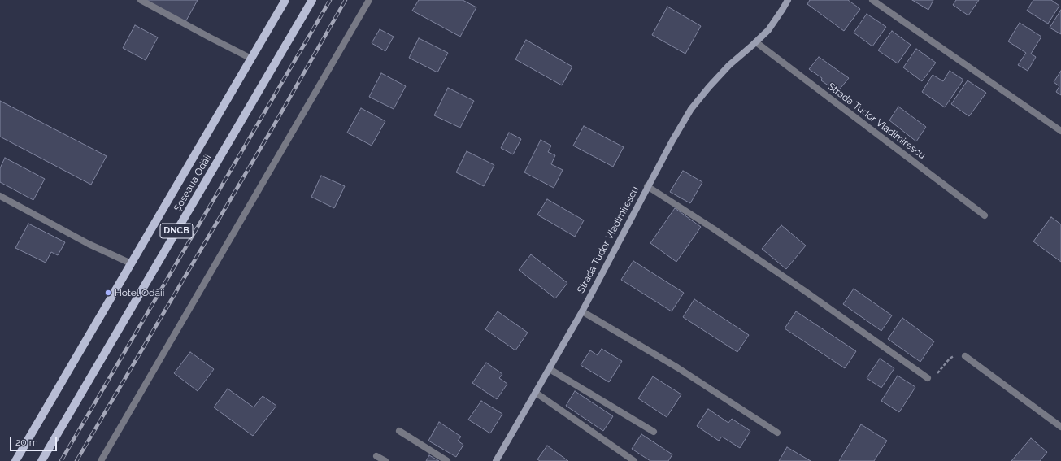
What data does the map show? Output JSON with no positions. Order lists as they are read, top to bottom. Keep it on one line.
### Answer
{"streets":{"main road":["Șoseaua Odăii","DNCB"],"street":["Strada Tudor Vladimirescu"]},"places":["Hotel Odăii"],"scale_bar":"20 m"}
